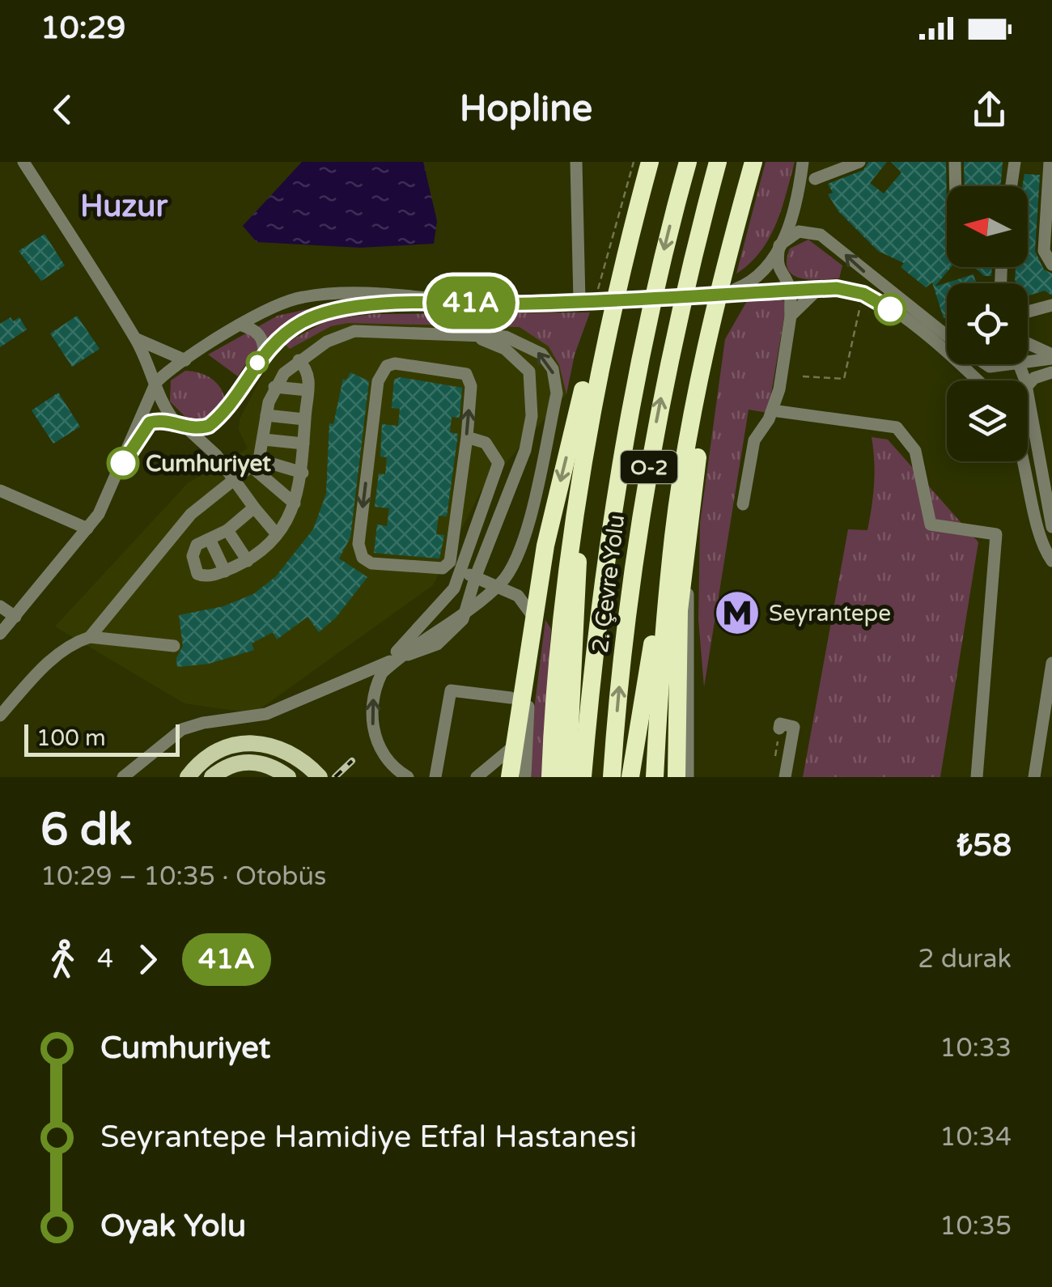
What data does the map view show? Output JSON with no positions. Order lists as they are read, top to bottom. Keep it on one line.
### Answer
{"streets":{"highway":["O-2","2. Çevre Yolu"]},"districts":["Huzur"],"places":{"other":["Cumhuriyet"],"metro station":["Seyrantepe"]},"lines":["bus line 41A"],"scale_bar":"100 m","north":"left","page":{"status":"10:29","header":"Hopline","on_map":"41A","scale":"100 m","heading":["6 dk","10:29 – 10:35 · Otobüs","₺58"],"legs":["4","41A","2 durak"],"list":[{"name":"Cumhuriyet","value":"10:33"},{"name":"Seyrantepe Hamidiye Etfal Hastanesi","value":"10:34"},{"name":"Oyak Yolu","value":"10:35"}]}}
